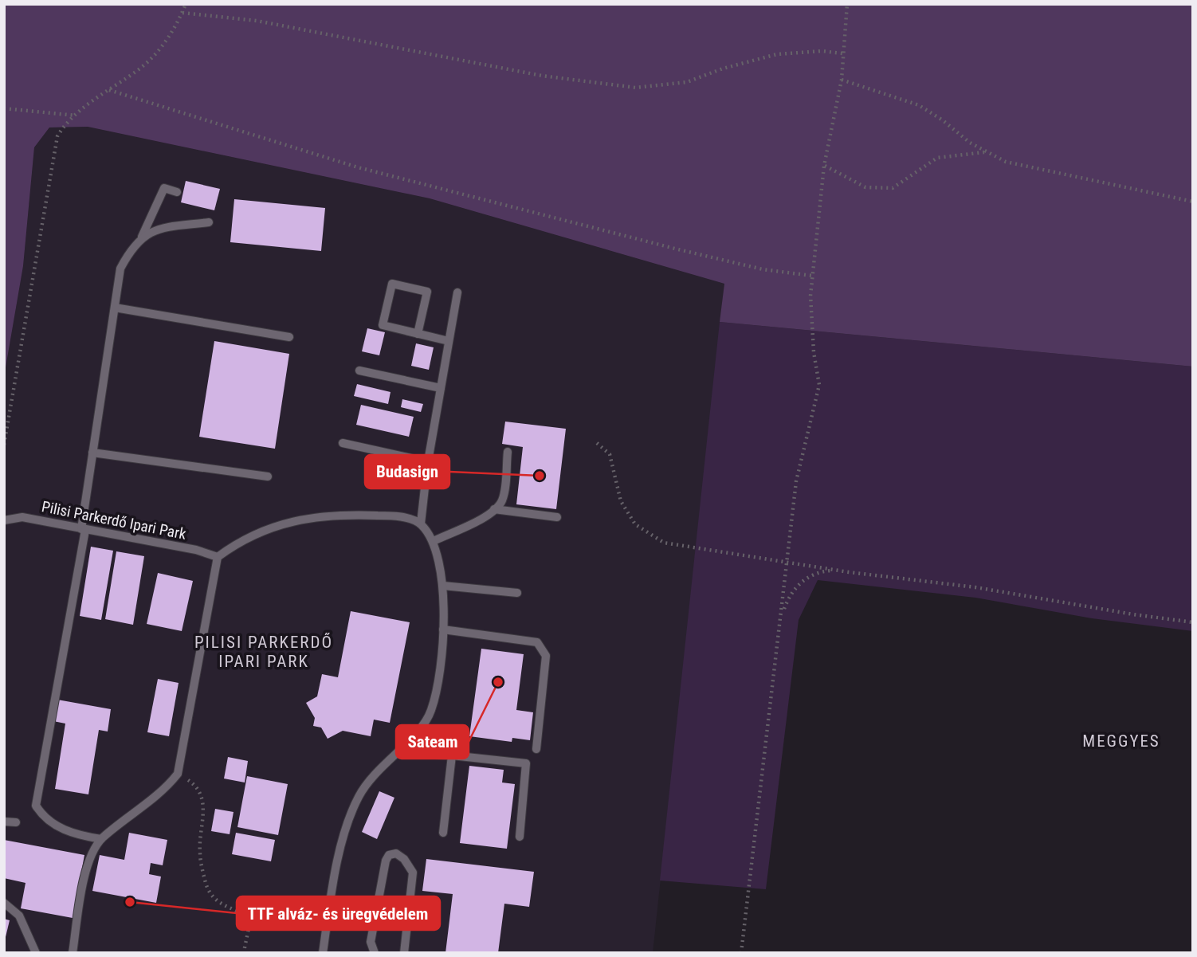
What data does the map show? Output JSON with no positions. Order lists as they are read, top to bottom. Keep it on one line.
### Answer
{"streets":{"lane":["Pilisi Parkerdő Ipari Park"]},"districts":["PILISI PARKERDŐ IPARI PARK","MEGGYES"],"places":["Budasign","Sateam","TTF alváz- és üregvédelem"]}
